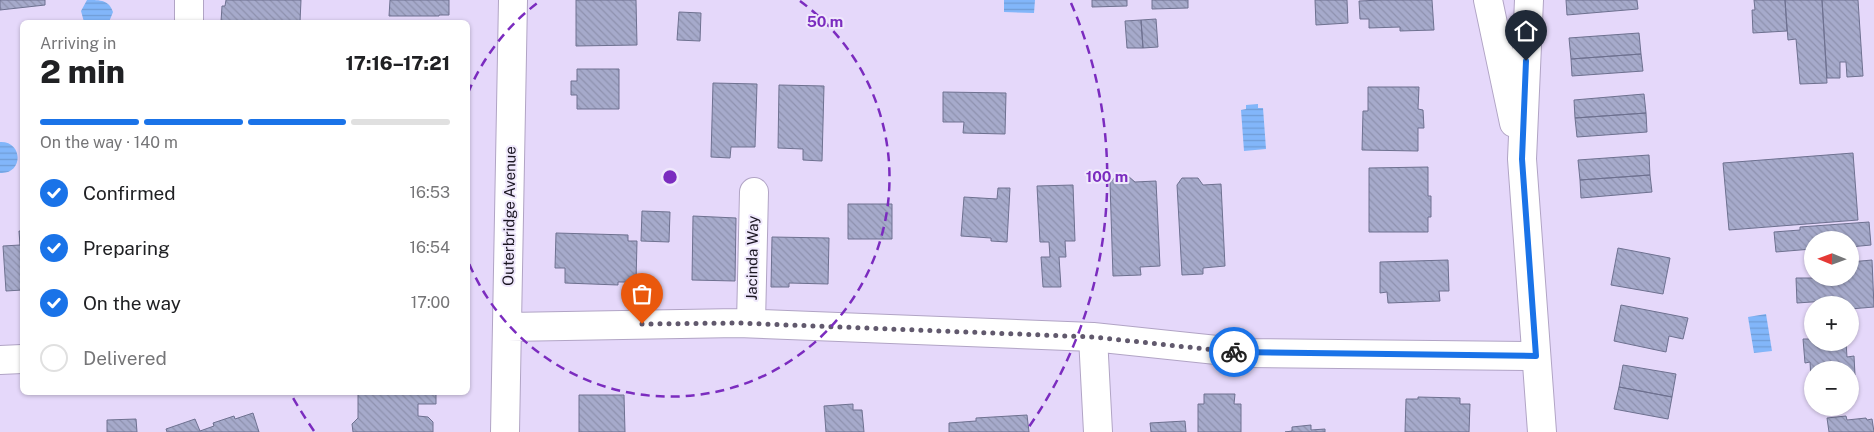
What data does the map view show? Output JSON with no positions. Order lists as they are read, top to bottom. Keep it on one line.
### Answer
{"streets":{"street":["Outerbridge Avenue","Jacinda Way"]},"north":"left","page":{"heading":["2 min","Arriving in","17:16–17:21"],"bar":"On the way · 140 m","list":[["Confirmed","16:53"],["Preparing","16:54"],["On the way","17:00"],"Delivered"],"map_buttons":["+","−"]},"rings":["50 m","100 m"]}
